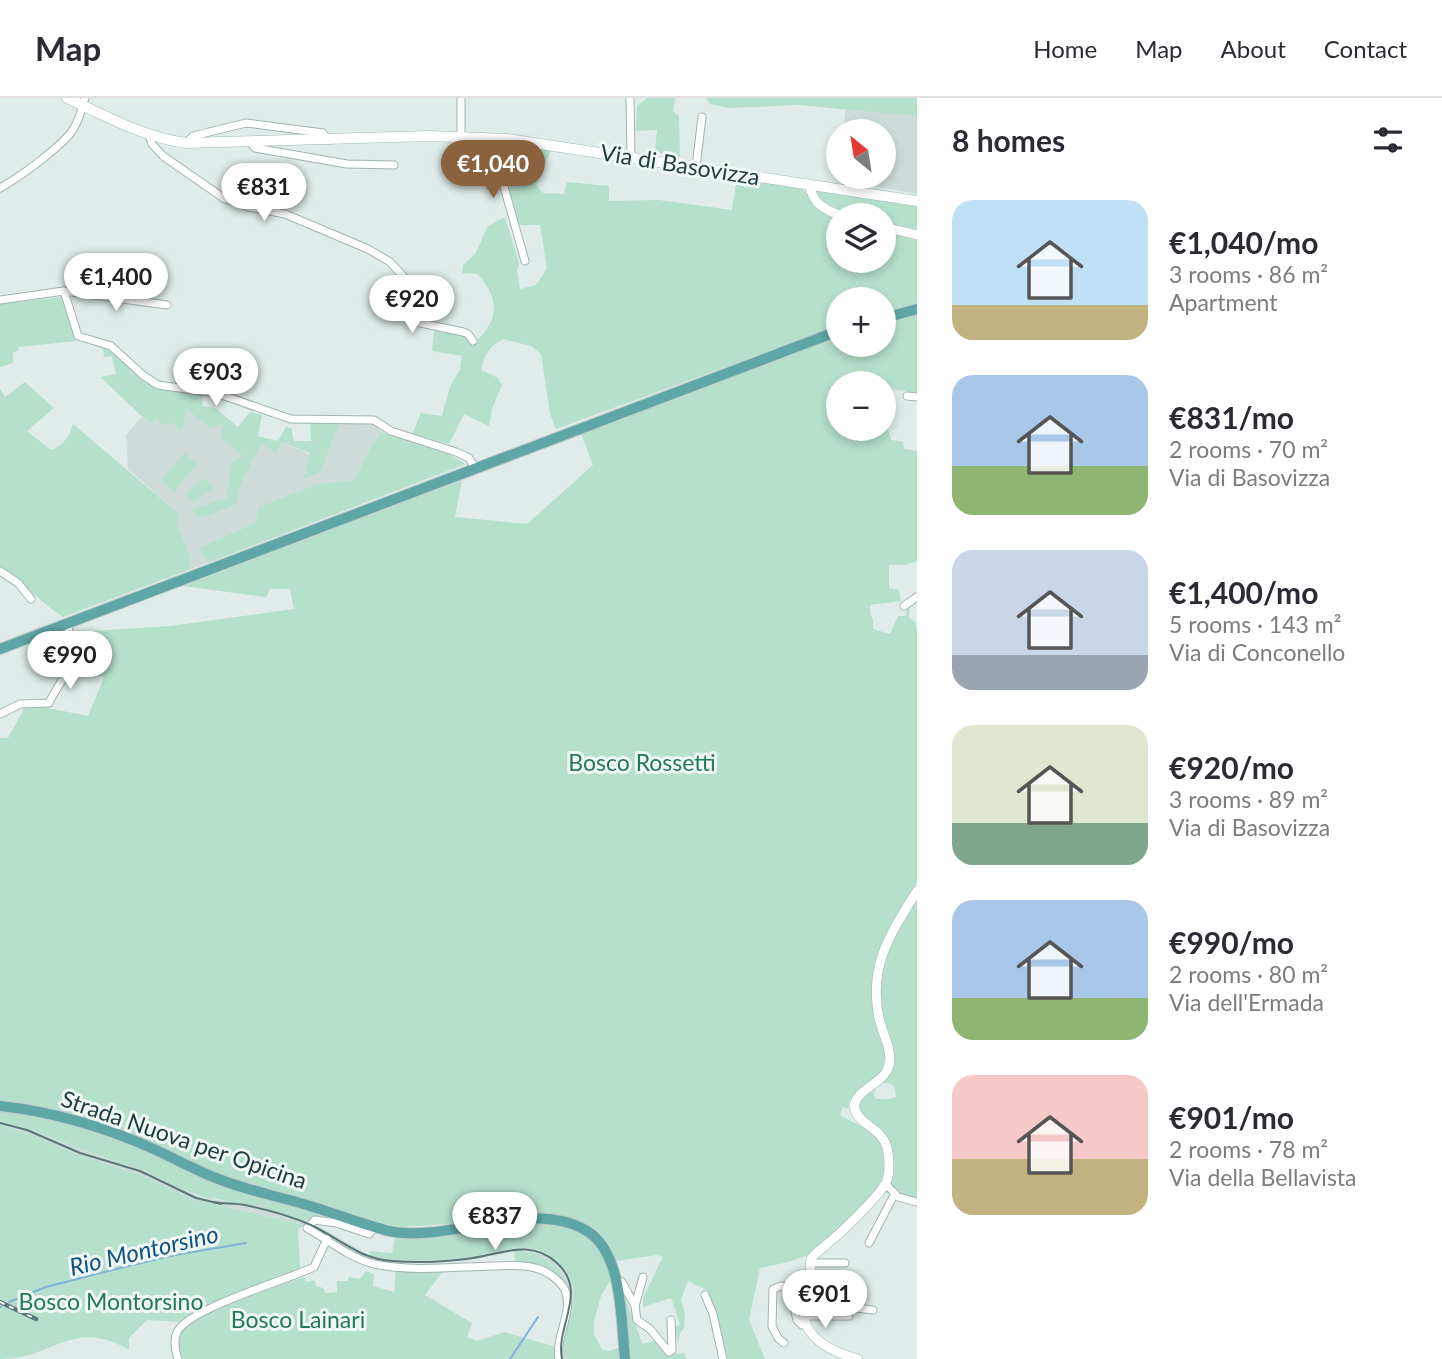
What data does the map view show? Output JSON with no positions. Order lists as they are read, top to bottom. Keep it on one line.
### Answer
{"streets":{"main road":["Via di Basovizza","Strada Nuova per Opicina"]},"water":["Rio Montorsino"],"parks":["Bosco Rossetti","Bosco Montorsino","Bosco Lainari"],"north":"top left","page":{"header":"Map","nav":["Home","Map","About","Contact"],"heading":"8 homes","map_buttons":["+","−"],"price":["€1,040","€831","€1,400","€920","€903","€990","€837","€901"],"list":[{"name":"€1,040/mo","note":"3 rooms · 86 m² · Apartment"},{"name":"€831/mo","note":"2 rooms · 70 m² · Via di Basovizza"},{"name":"€1,400/mo","note":"5 rooms · 143 m² · Via di Conconello"},{"name":"€920/mo","note":"3 rooms · 89 m² · Via di Basovizza"},{"name":"€990/mo","note":"2 rooms · 80 m² · Via dell'Ermada"},{"name":"€901/mo","note":"2 rooms · 78 m² · Via della Bellavista"}]}}
